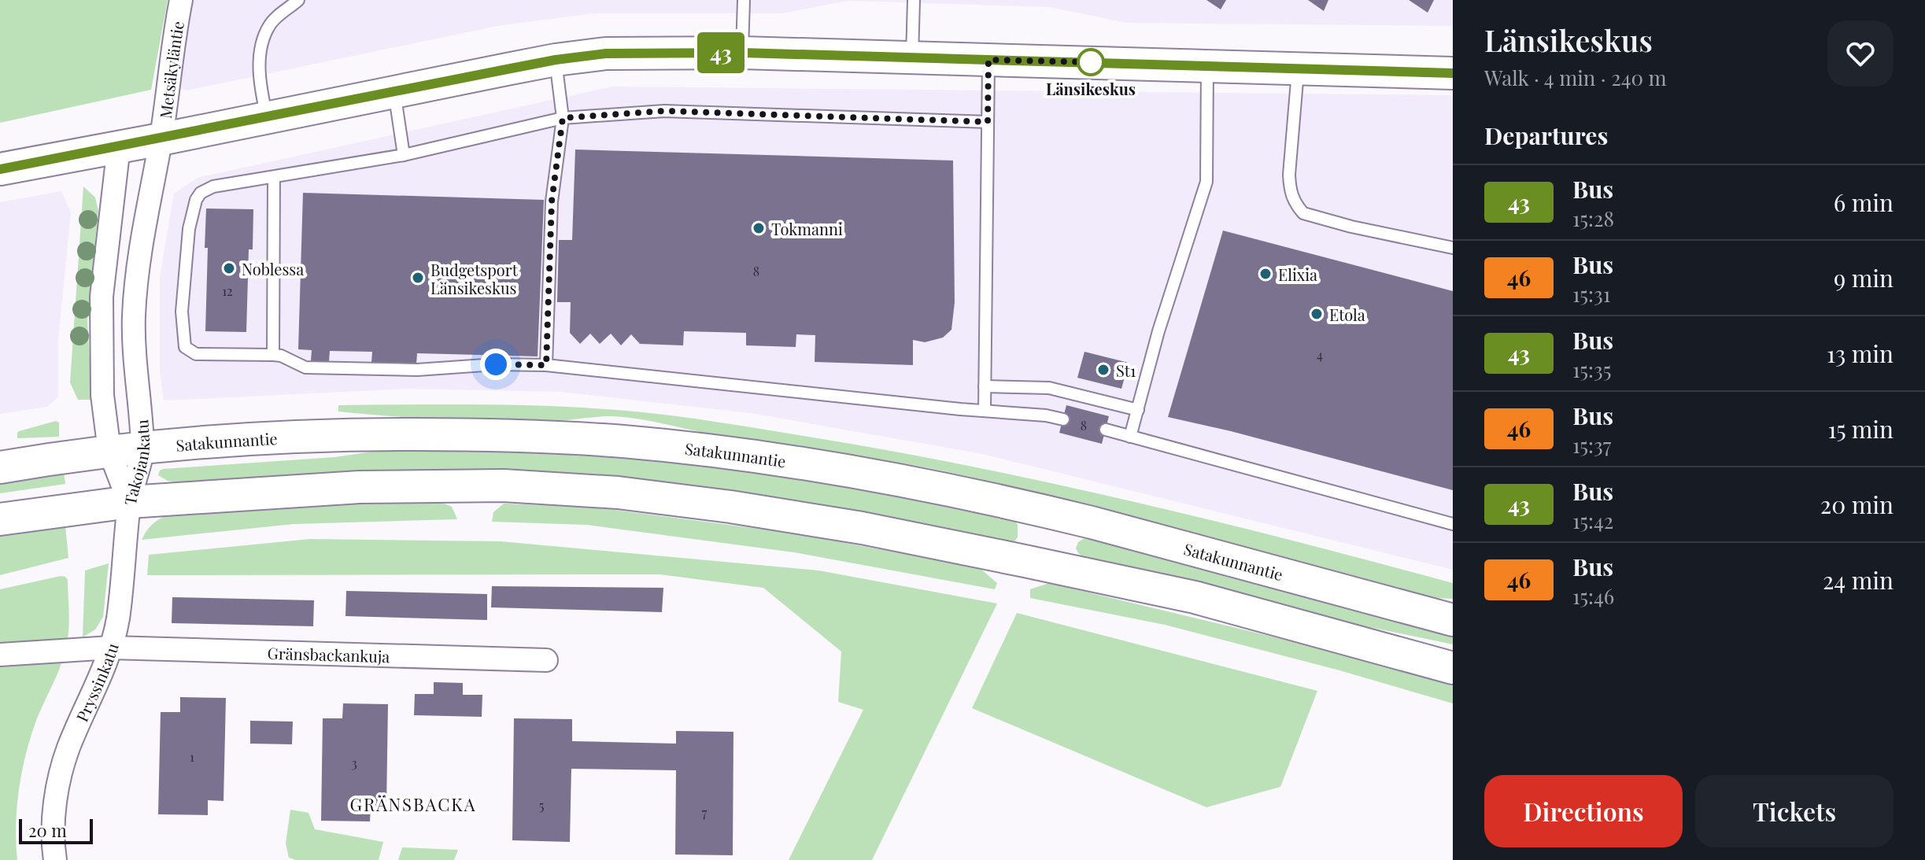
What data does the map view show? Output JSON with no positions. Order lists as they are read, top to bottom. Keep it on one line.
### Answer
{"streets":{"main road":["Satakunnantie"],"street":["Metsäkyläntie","Takojankatu","Gränsbackankuja","Pryssinkatu"]},"crossings":[["Metsäkyläntie","Takojankatu"],["Satakunnantie","Takojankatu"],["Takojankatu","Pryssinkatu"],["Gränsbackankuja","Pryssinkatu"]],"districts":["GRÄNSBACKA"],"places":["Länsikeskus","Tokmanni","Noblessa","Elixia","Budgetsport Länsikeskus","Etola","St1"],"lines":["bus line 43"],"house_numbers":["8","12","4","8","1","3","5","7"],"scale_bar":"20 m","page":{"on_map":"43","heading":[["Länsikeskus","Walk · 4 min · 240 m"],"Departures"],"list":[{"mark":"43","name":"Bus","note":"15:28","value":"6 min"},{"mark":"46","name":"Bus","note":"15:31","value":"9 min"},{"mark":"43","name":"Bus","note":"15:35","value":"13 min"},{"mark":"46","name":"Bus","note":"15:37","value":"15 min"},{"mark":"43","name":"Bus","note":"15:42","value":"20 min"},{"mark":"46","name":"Bus","note":"15:46","value":"24 min"}],"buttons":["Directions","Tickets"],"scale":"20 m"}}
